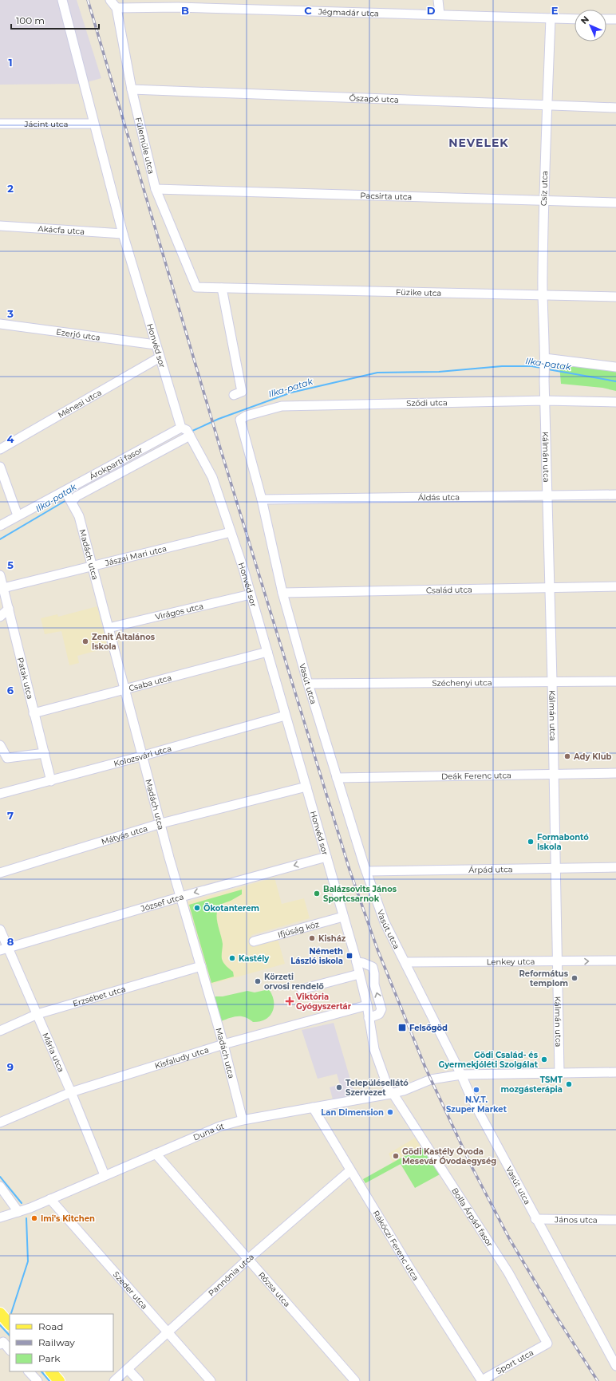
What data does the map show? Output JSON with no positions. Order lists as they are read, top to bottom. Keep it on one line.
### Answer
{"streets":{"street":["Jégmadár utca","Őszapó utca","Jácint utca","Fülemüle utca","Csíz utca","Pacsirta utca","Akácfa utca","Füzike utca","Ezerjó utca","Honvéd sor","Sződi utca","Ménesi utca","Kálmán utca","Árokparti fasor","Áldás utca","Madách utca","Jászai Mari utca","Család utca","Virágos utca","Patak utca","Széchenyi utca","Csaba utca","Vasút utca","Kolozsvári utca","Deák Ferenc utca","Mátyás utca","Árpád utca","József utca","Ifjúság köz","Lenkey utca","Erzsébet utca","Mária utca","Kisfaludy utca","Duna út","Bolla Árpád fasor","János utca","Rákóczi Ferenc utca","Pannónia utca","Rózsa utca","Szeder utca","Sport utca"]},"crossings":[["Jégmadár utca","Fülemüle utca"],["Jégmadár utca","Csíz utca"],["Őszapó utca","Fülemüle utca"],["Őszapó utca","Csíz utca"],["Jácint utca","Honvéd sor"],["Fülemüle utca","Pacsirta utca"],["Fülemüle utca","Füzike utca"],["Csíz utca","Pacsirta utca"],["Csíz utca","Füzike utca"],["Csíz utca","Kálmán utca"],["Akácfa utca","Honvéd sor"],["Ezerjó utca","Honvéd sor"],["Honvéd sor","Ménesi utca"],["Honvéd sor","Árokparti fasor"],["Honvéd sor","Jászai Mari utca"],["Honvéd sor","Virágos utca"],["Honvéd sor","Csaba utca"],["Honvéd sor","Kolozsvári utca"],["Honvéd sor","Mátyás utca"],["Honvéd sor","József utca"],["Honvéd sor","Ifjúság köz"],["Honvéd sor","Kisfaludy utca"],["Honvéd sor","Duna út"],["Honvéd sor","Bolla Árpád fasor"],["Sződi utca","Kálmán utca"],["Sződi utca","Vasút utca"],["Kálmán utca","Áldás utca"],["Kálmán utca","Család utca"],["Kálmán utca","Széchenyi utca"],["Kálmán utca","Deák Ferenc utca"],["Kálmán utca","Árpád utca"],["Kálmán utca","Lenkey utca"],["Kálmán utca","Duna út"],["Árokparti fasor","Madách utca"],["Áldás utca","Vasút utca"],["Madách utca","Jászai Mari utca"],["Madách utca","Virágos utca"],["Madách utca","Csaba utca"],["Madách utca","Kolozsvári utca"],["Madách utca","Mátyás utca"],["Madách utca","József utca"],["Madách utca","Erzsébet utca"],["Madách utca","Kisfaludy utca"],["Madách utca","Duna út"],["Jászai Mari utca","Patak utca"],["Család utca","Vasút utca"],["Patak utca","Csaba utca"],["Patak utca","Kolozsvári utca"],["Széchenyi utca","Vasút utca"],["Vasút utca","Deák Ferenc utca"],["Vasút utca","Árpád utca"],["Vasút utca","Lenkey utca"],["Vasút utca","Duna út"],["Vasút utca","János utca"],["József utca","Mária utca"],["Erzsébet utca","Mária utca"],["Mária utca","Kisfaludy utca"],["Mária utca","Duna út"],["Duna út","Bolla Árpád fasor"],["Duna út","Rákóczi Ferenc utca"],["Duna út","Rózsa utca"],["Duna út","Szeder utca"],["Bolla Árpád fasor","Sport utca"],["Rákóczi Ferenc utca","Pannónia utca"],["Rákóczi Ferenc utca","Sport utca"],["Pannónia utca","Rózsa utca"],["Pannónia utca","Szeder utca"]],"one_way":["József utca"],"districts":["NEVELEK"],"water":["Ilka-patak"],"places":{"other":["Zenit Általános Iskola","Ady Klub","Formabontó Iskola","Balázsovits János Sportcsarnok","Ökotanterem","Kisház","Kastély","Református templom","Körzeti orvosi rendelő","Gödi Család- és Gyermekjóléti Szolgálat","TSMT mozgásterápia","Településellátó Szervezet","N.V.T. Szuper Market","Lan Dimension","Gödi Kastély Óvoda Mesevár Óvodaegység","Imi's Kitchen"],"transit":["Németh László iskola","Felsőgöd"],"health":["Viktória Gyógyszertár"]},"legend":["Road","Railway","Park"],"scale_bar":"100 m","north":"top left","grid":{"columns":["B","C","D","E"],"rows":["1","2","3","4","5","6","7","8","9"]}}
